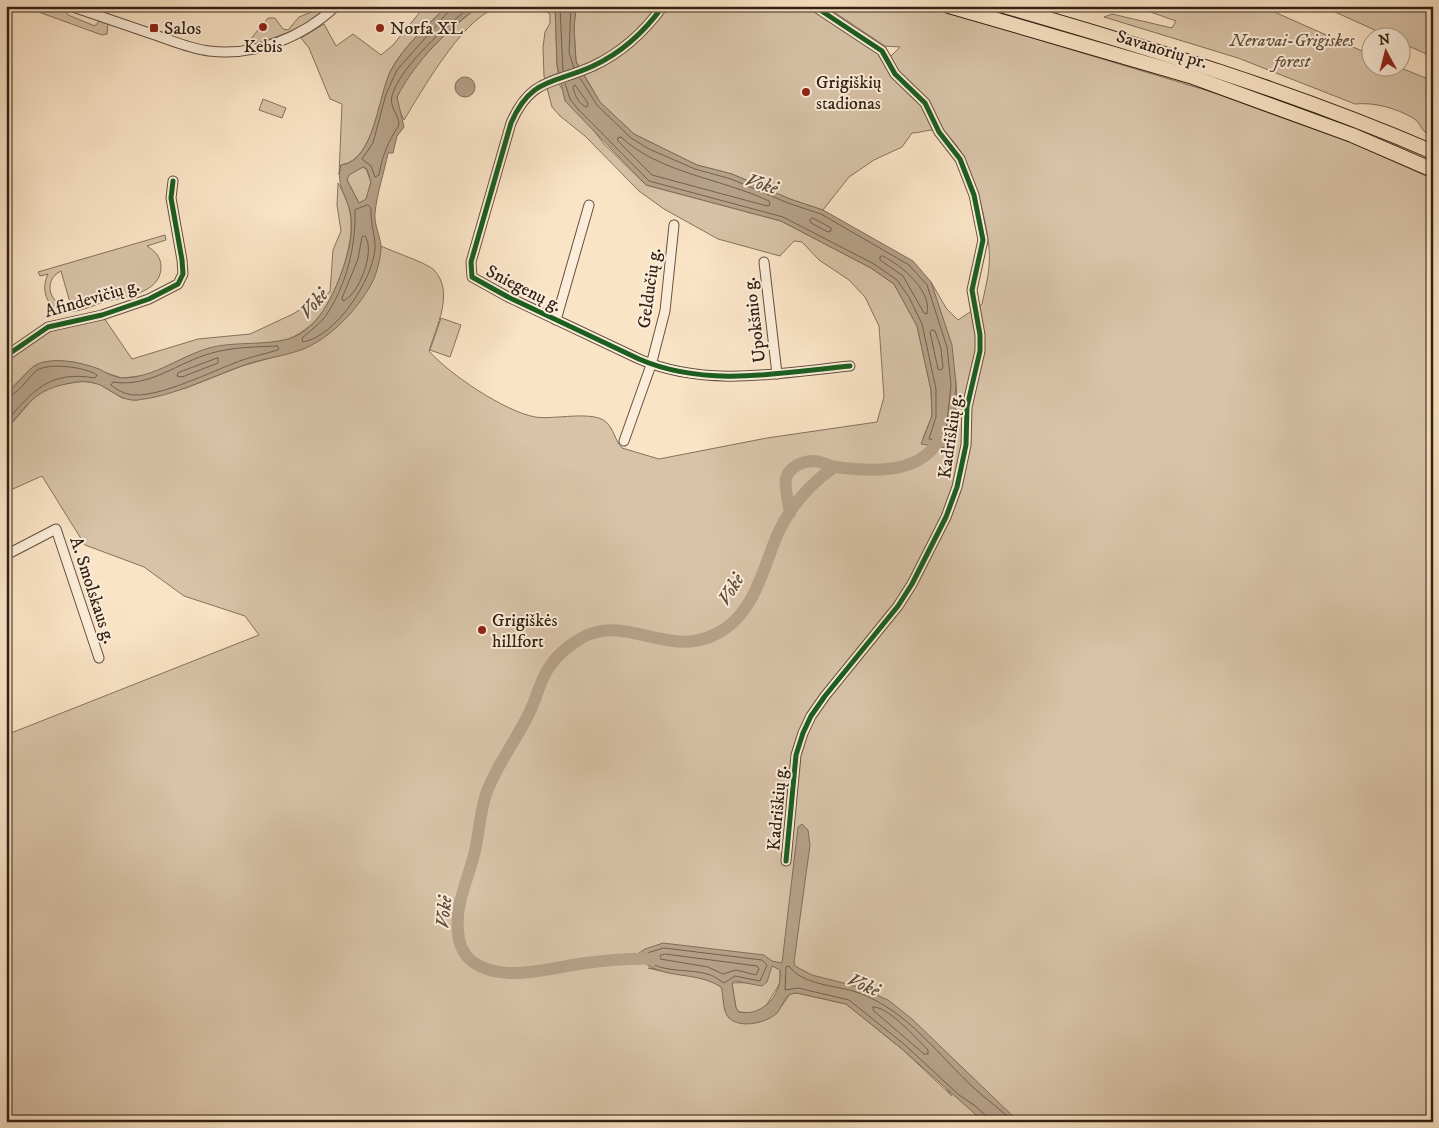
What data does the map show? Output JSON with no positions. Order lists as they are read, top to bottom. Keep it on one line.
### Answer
{"streets":{"highway":["Savanorių pr."],"street":["Sniegenų g.","Geldučių g.","Afindevičių g.","Upokšnio g.","Kadriškių g.","A. Smolskaus g."]},"crossings":[["Sniegenų g.","Geldučių g."],["Sniegenų g.","Upokšnio g."]],"water":["Vokė"],"parks":["Neravai-Grigiskes forest"],"places":{"other":["Kebis","Norfa XL","Grigiškių stadionas","Grigiškės hillfort"],"transit":["Salos"]},"north":"top"}
